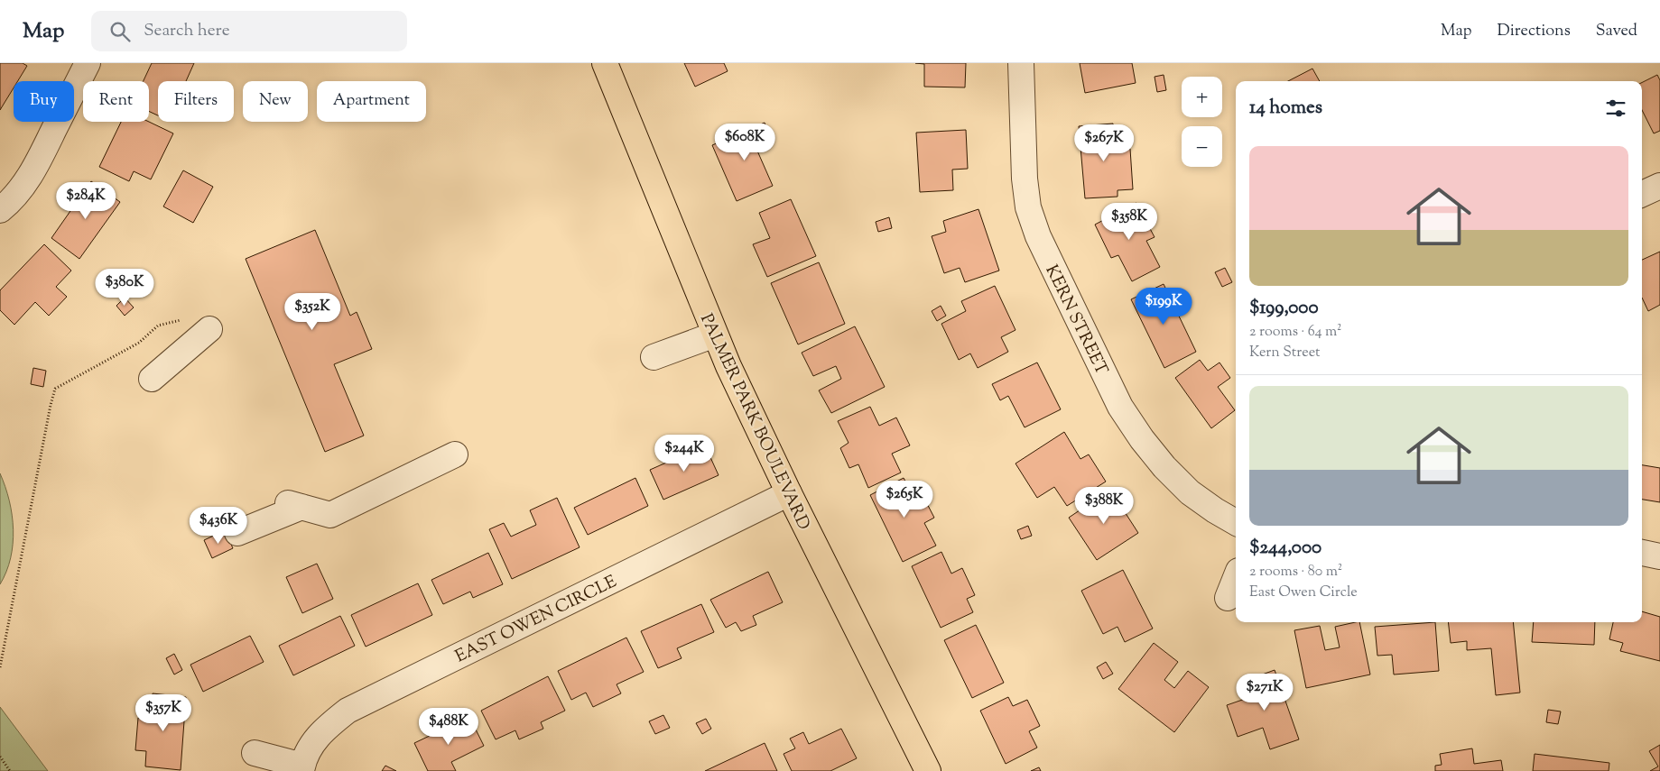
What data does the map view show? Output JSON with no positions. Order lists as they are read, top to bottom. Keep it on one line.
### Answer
{"streets":{"main road":["PALMER PARK BOULEVARD"],"street":["KERN STREET","EAST OWEN CIRCLE"]},"crossings":[["PALMER PARK BOULEVARD","EAST OWEN CIRCLE"]],"page":{"header":"Map","search":"Search here","nav":["Map","Directions","Saved"],"map_buttons":["+","−"],"chip":["Buy","Rent","Filters","New","Apartment"],"heading":"14 homes","price":["$608K","$267K","$284K","$358K","$380K","$199K","$352K","$244K","$265K","$388K","$436K","$271K","$357K","$488K"],"list":[{"name":"$199,000","note":"2 rooms · 64 m² · Kern Street"},{"name":"$244,000","note":"2 rooms · 80 m² · East Owen Circle"}]}}
